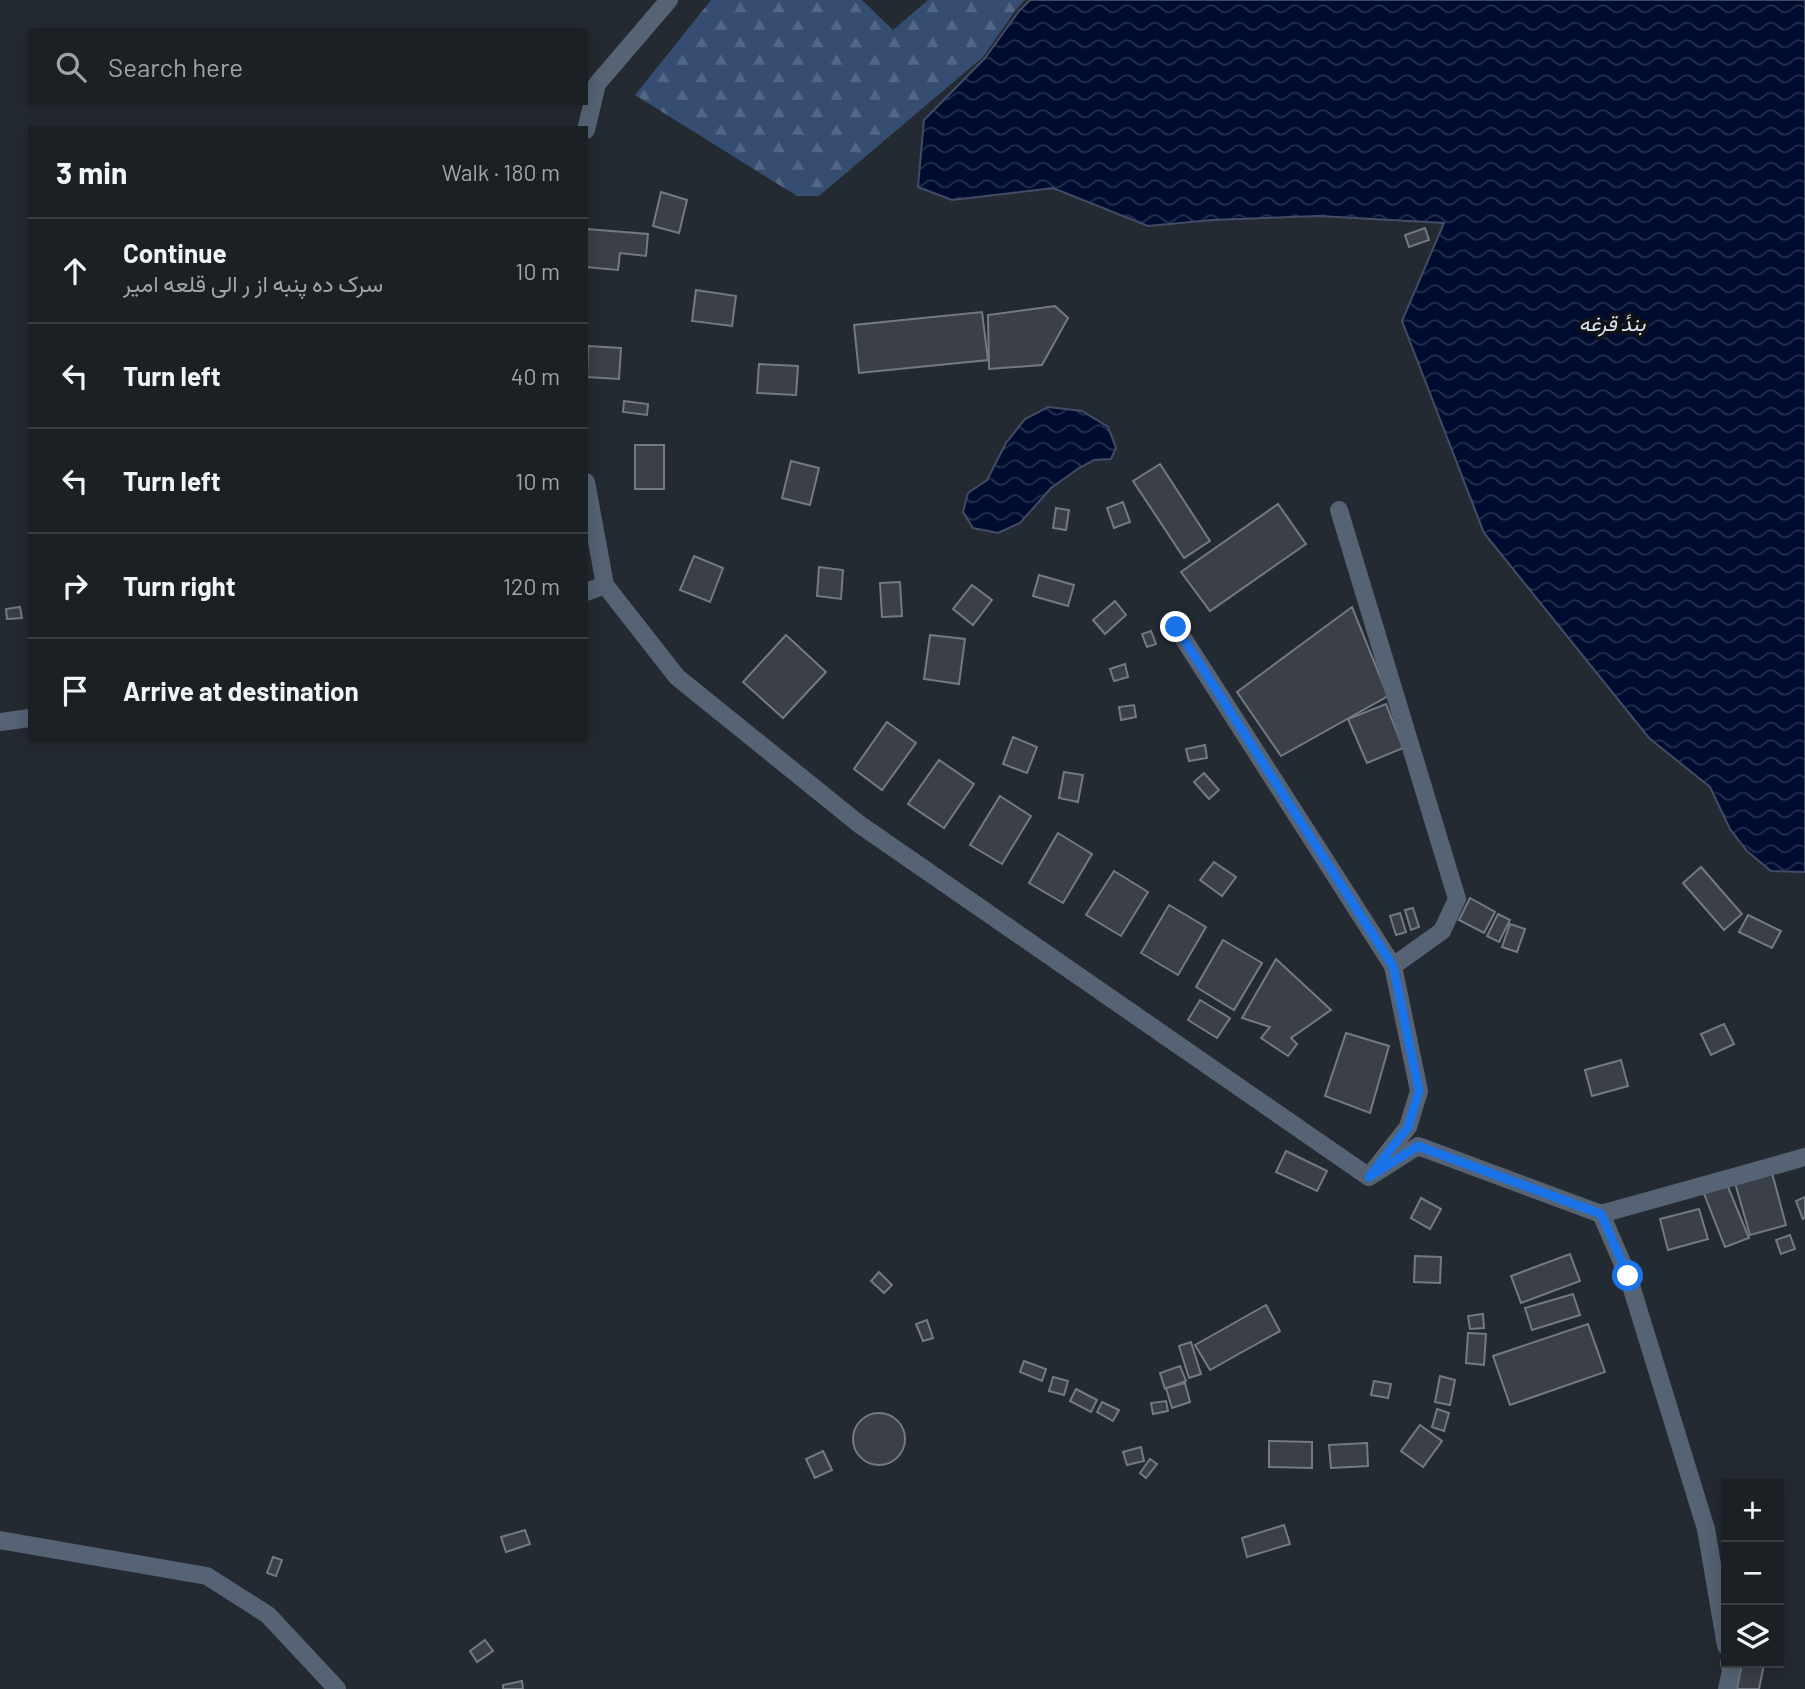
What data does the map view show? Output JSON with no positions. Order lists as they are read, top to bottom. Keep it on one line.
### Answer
{"water":["بندٔ قرغه"],"page":{"search":"Search here","heading":["3 min","Walk · 180 m"],"list":[["Continue","سرک ده پنبه از ر الی قلعه امیر","10 m"],["Turn left","40 m"],["Turn left","10 m"],["Turn right","120 m"],"Arrive at destination"],"map_buttons":["+","−"]}}
